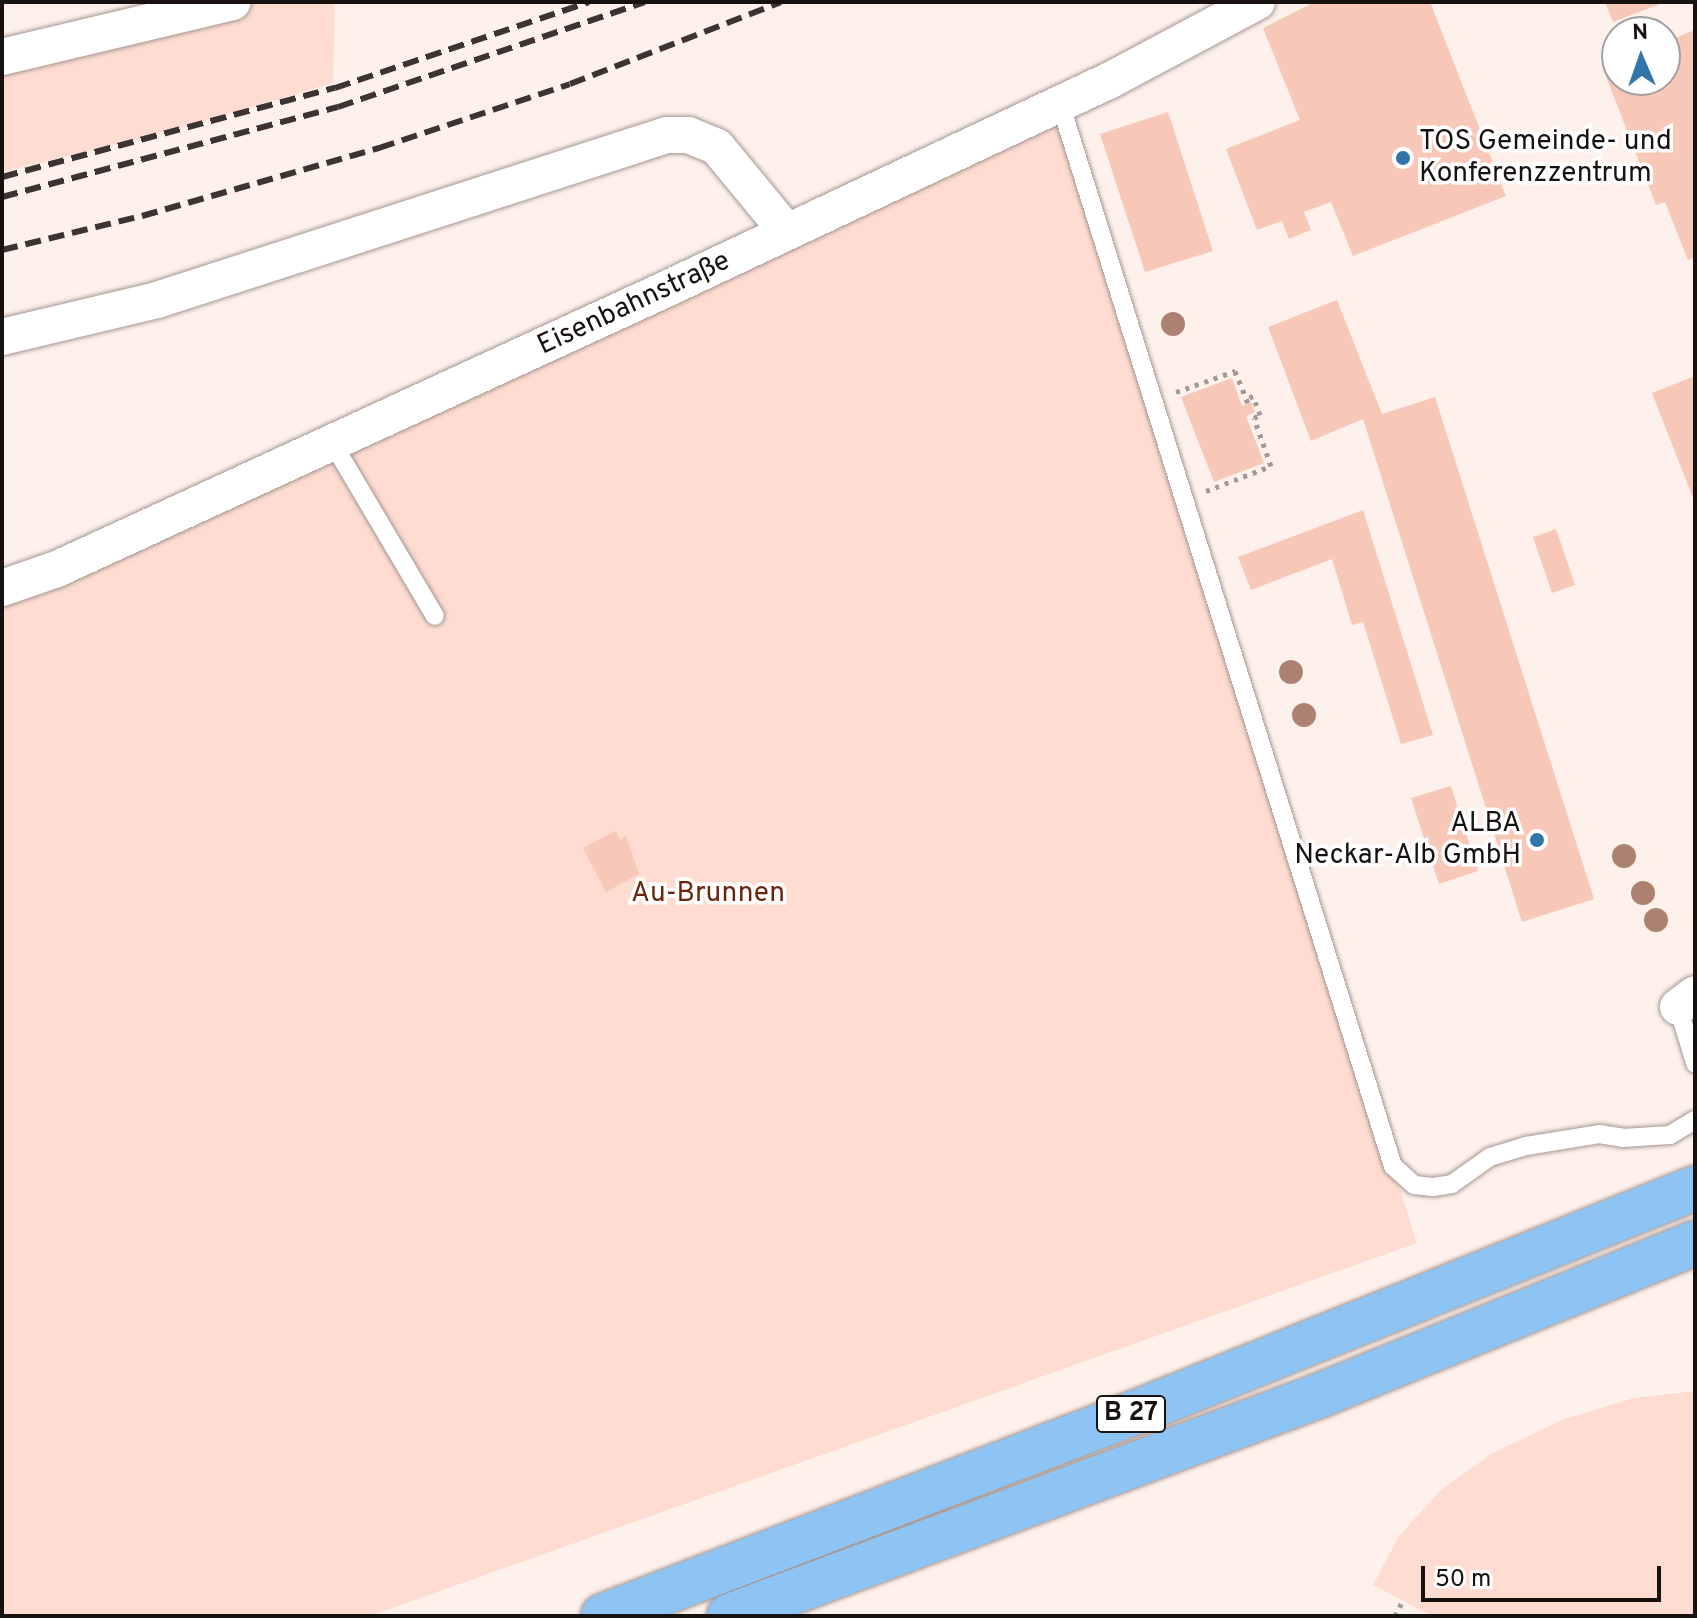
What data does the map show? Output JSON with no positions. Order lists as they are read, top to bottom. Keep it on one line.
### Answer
{"streets":{"highway":["B 27"],"street":["Eisenbahnstraße"]},"parks":["Au-Brunnen"],"places":["TOS Gemeinde- und Konferenzzentrum","ALBA Neckar-Alb GmbH"],"scale_bar":"50 m","north":"top"}
